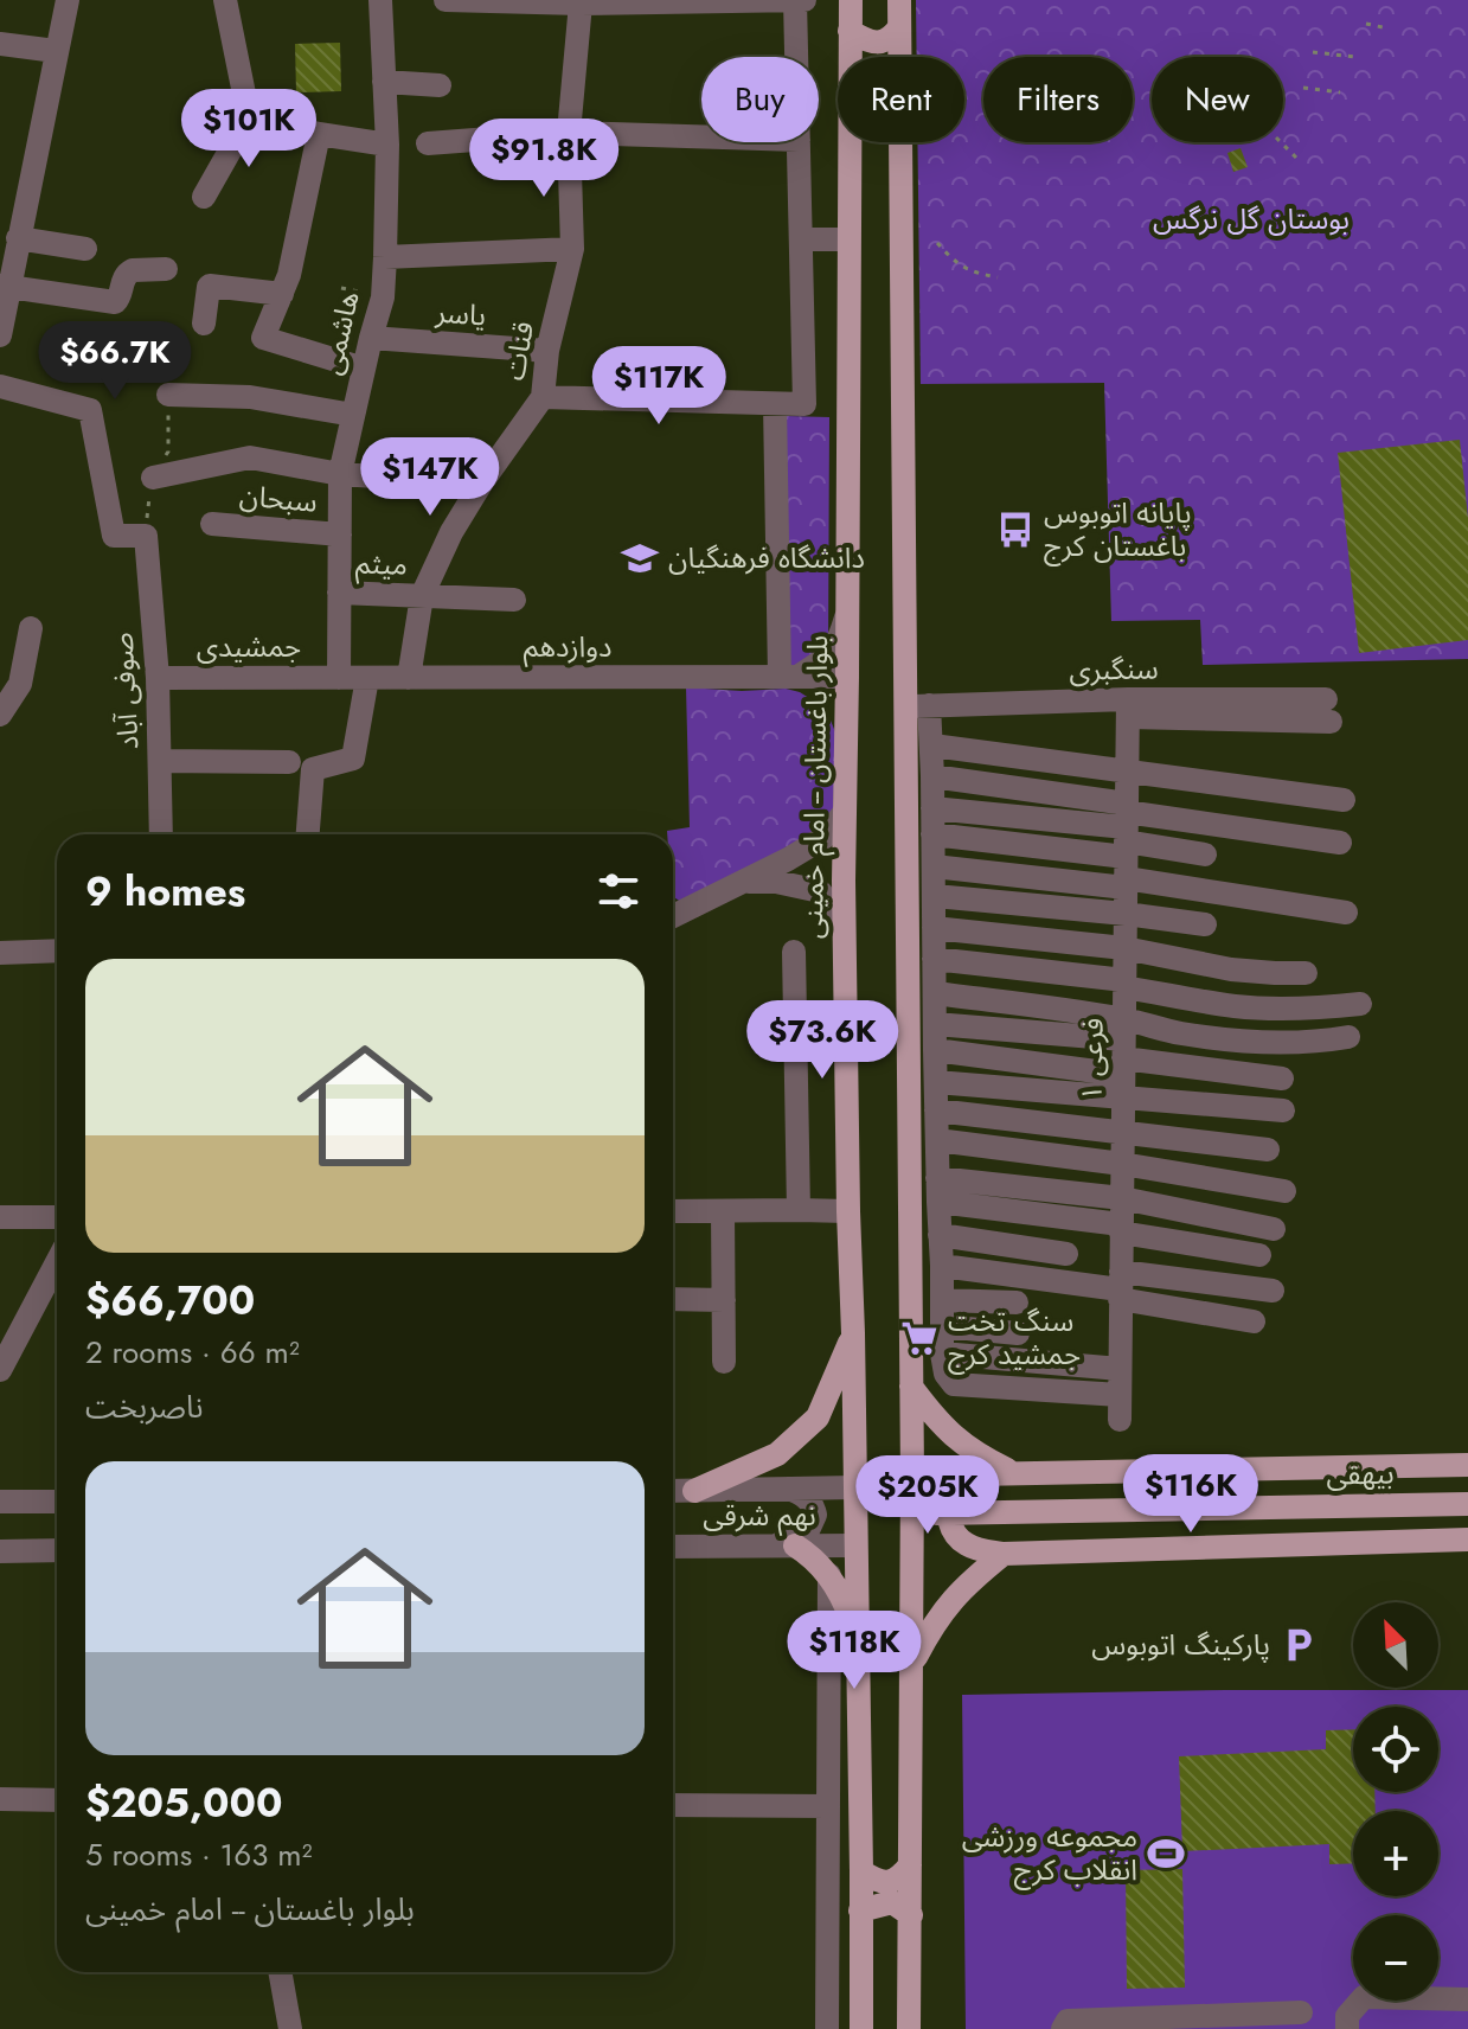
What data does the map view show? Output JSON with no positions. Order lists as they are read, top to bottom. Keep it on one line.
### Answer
{"streets":{"main road":["بلوار باغستان -- امام خمینی","بیهقی"],"street":["یاسر","هاشمی","قنات","سبحان","میثم","جمشیدی","دوازدهم","سنگبری","صوفی آباد","۱ فرعی","نهم شرقی"]},"crossings":[["یاسر","هاشمی"],["یاسر","قنات"],["هاشمی","سبحان"],["هاشمی","میثم"],["هاشمی","جمشیدی"],["هاشمی","دوازدهم"],["قنات","میثم"],["قنات","دوازدهم"],["جمشیدی","دوازدهم"],["جمشیدی","صوفی آباد"],["دوازدهم","بلوار باغستان -- امام خمینی"],["سنگبری","۱ فرعی"],["بلوار باغستان -- امام خمینی","نهم شرقی"]],"parks":["بوستان گل نرگس"],"places":{"bus stop":["پایانه اتوبوس باغستان کرج"],"school or university":["دانشگاه فرهنگیان"],"supermarket":["سنگ تخت جمشید کرج"],"parking":["پارکینگ اتوبوس"],"sports":["مجموعه ورزشی انقلاب کرج"]},"north":"top left","page":{"chip":["Buy","Rent","Filters","New"],"price":["$101K","$91.8K","$66.7K","$117K","$147K","$73.6K","$116K","$205K","$118K"],"heading":"9 homes","list":[{"name":"$66,700","note":"2 rooms · 66 m² · ناصربخت"},{"name":"$205,000","note":"5 rooms · 163 m² · بلوار باغستان -- امام خمینی"}],"map_buttons":["+","−"]}}
